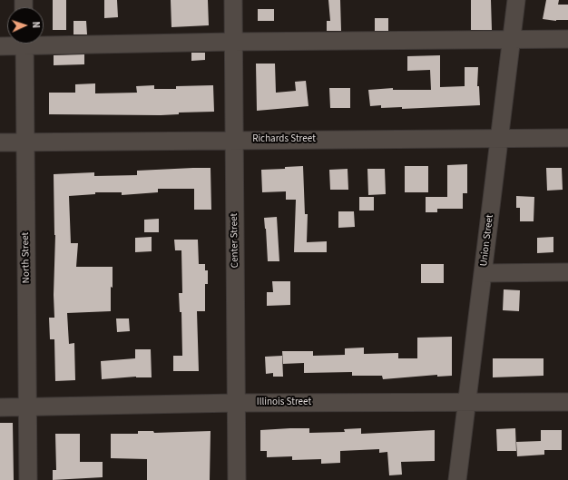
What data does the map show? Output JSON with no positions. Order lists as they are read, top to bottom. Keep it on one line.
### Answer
{"streets":{"street":["Richards Street","Center Street","Union Street","North Street","Illinois Street"]},"crossings":[["Richards Street","Center Street"],["Richards Street","Union Street"],["Richards Street","North Street"],["Center Street","Illinois Street"],["Union Street","Illinois Street"],["North Street","Illinois Street"]],"north":"right"}
